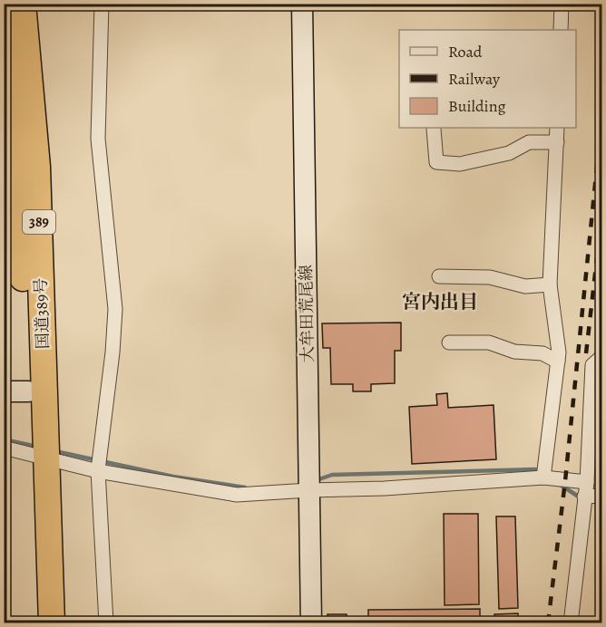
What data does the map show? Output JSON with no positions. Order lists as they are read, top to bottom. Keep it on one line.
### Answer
{"streets":{"highway":["389","国道389号"],"main road":["大牟田荒尾線"]},"districts":["宮内出目"],"legend":["Road","Railway","Building"]}
